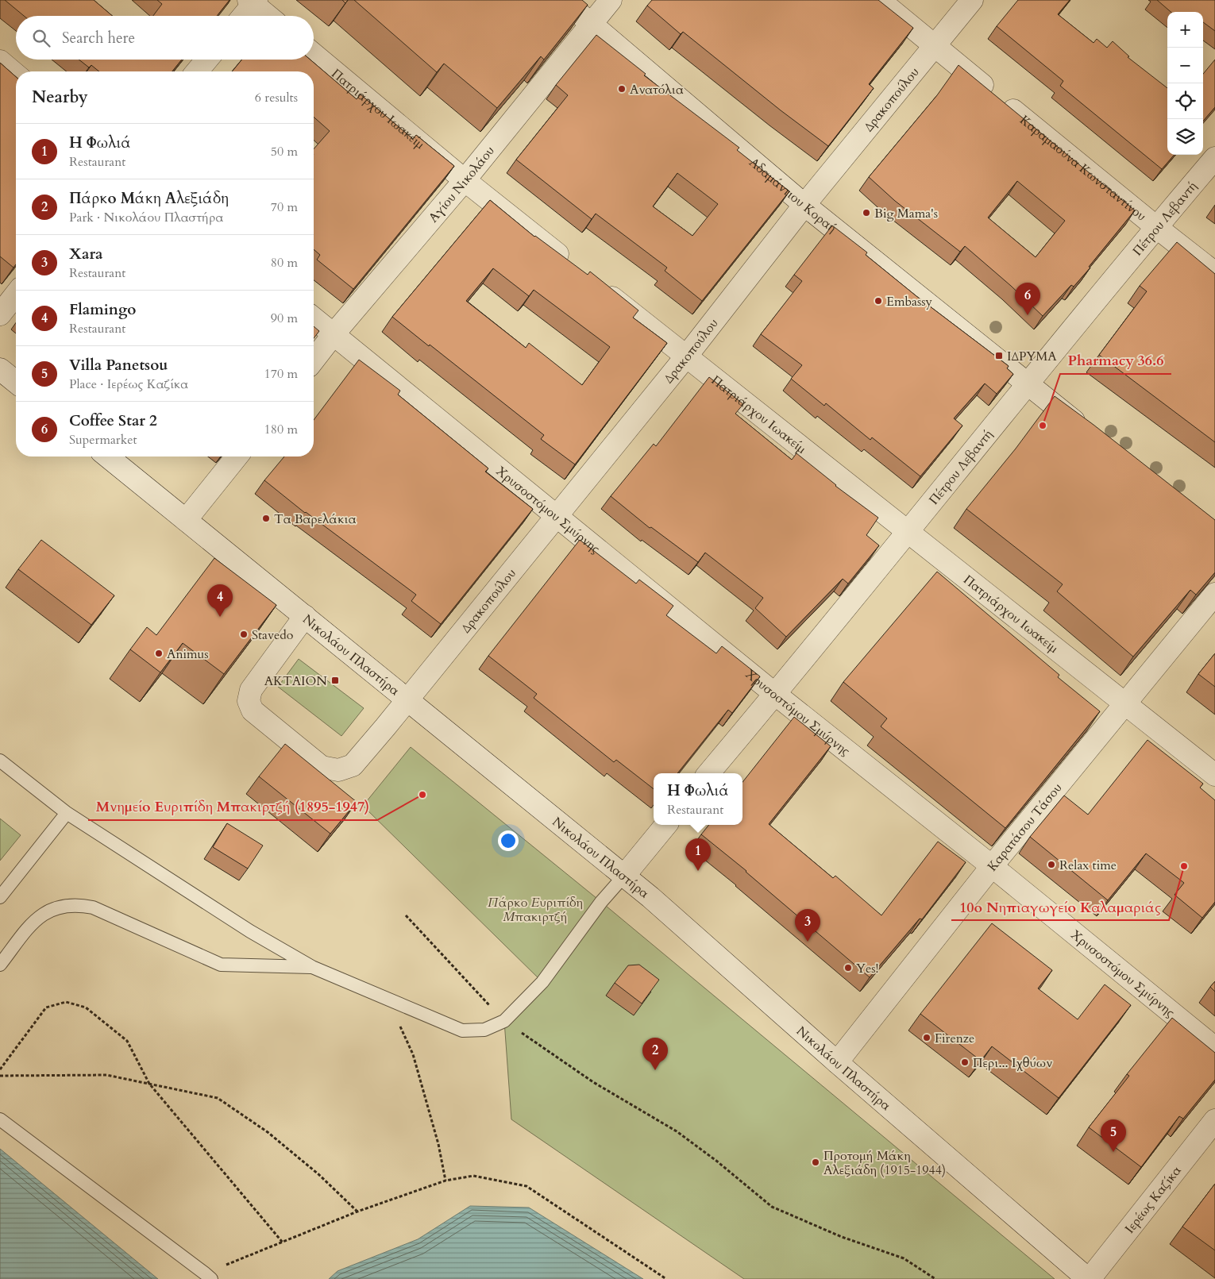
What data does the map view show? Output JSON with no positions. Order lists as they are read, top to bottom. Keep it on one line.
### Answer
{"streets":{"street":["Δρακοπούλου","Πατριάρχου Ιωακείμ","Καραμαούνα Κωνσταντίνου","Αγίου Νικολάου","Αδαμάντιου Κοραή","Πέτρου Λεβαντή","Χρυσοστόμου Σμύρνης","Νικολάου Πλαστήρα","Καρατάσου Τάσου","Ιερέως Καζίκα"]},"crossings":[["Δρακοπούλου","Πατριάρχου Ιωακείμ"],["Δρακοπούλου","Καραμαούνα Κωνσταντίνου"],["Δρακοπούλου","Αδαμάντιου Κοραή"],["Δρακοπούλου","Χρυσοστόμου Σμύρνης"],["Δρακοπούλου","Νικολάου Πλαστήρα"],["Πατριάρχου Ιωακείμ","Αγίου Νικολάου"],["Πατριάρχου Ιωακείμ","Πέτρου Λεβαντή"],["Πατριάρχου Ιωακείμ","Καρατάσου Τάσου"],["Καραμαούνα Κωνσταντίνου","Πέτρου Λεβαντή"],["Αγίου Νικολάου","Αδαμάντιου Κοραή"],["Αγίου Νικολάου","Χρυσοστόμου Σμύρνης"],["Αδαμάντιου Κοραή","Πέτρου Λεβαντή"],["Πέτρου Λεβαντή","Χρυσοστόμου Σμύρνης"],["Χρυσοστόμου Σμύρνης","Καρατάσου Τάσου"],["Νικολάου Πλαστήρα","Καρατάσου Τάσου"],["Νικολάου Πλαστήρα","Ιερέως Καζίκα"]],"parks":["Πάρκο Ευριπίδη Μπακιρτζή"],"places":{"other":["Ανατόλια","Big Mama's","Embassy","Pharmacy 36.6","Τα Βαρελάκια","Stavedo","Animus","Μνημείο Ευριπίδη Μπακιρτζή (1895-1947)","Relax time","10ο Νηπιαγωγείο Καλαμαριάς","Yes!","Firenze","Περι... Ιχθύων","Προτομή Μάκη Αλεξιάδη (1915-1944)"],"transit":["ΙΔΡΥΜΑ","ΑΚΤΑΙΟΝ"]},"page":{"map_buttons":["+","−"],"search":"Search here","heading":["Nearby","6 results"],"list":[{"mark":"1","name":"Η Φωλιά","note":"Restaurant","value":"50 m"},{"mark":"2","name":"Πάρκο Μάκη Αλεξιάδη","note":"Park · Νικολάου Πλαστήρα","value":"70 m"},{"mark":"3","name":"Xara","note":"Restaurant","value":"80 m"},{"mark":"4","name":"Flamingo","note":"Restaurant","value":"90 m"},{"mark":"5","name":"Villa Panetsou","note":"Place · Ιερέως Καζίκα","value":"170 m"},{"mark":"6","name":"Coffee Star 2","note":"Supermarket","value":"180 m"}],"pins":["6","4","1","3","2","5"],"popup":["Η Φωλιά","Restaurant"]}}
